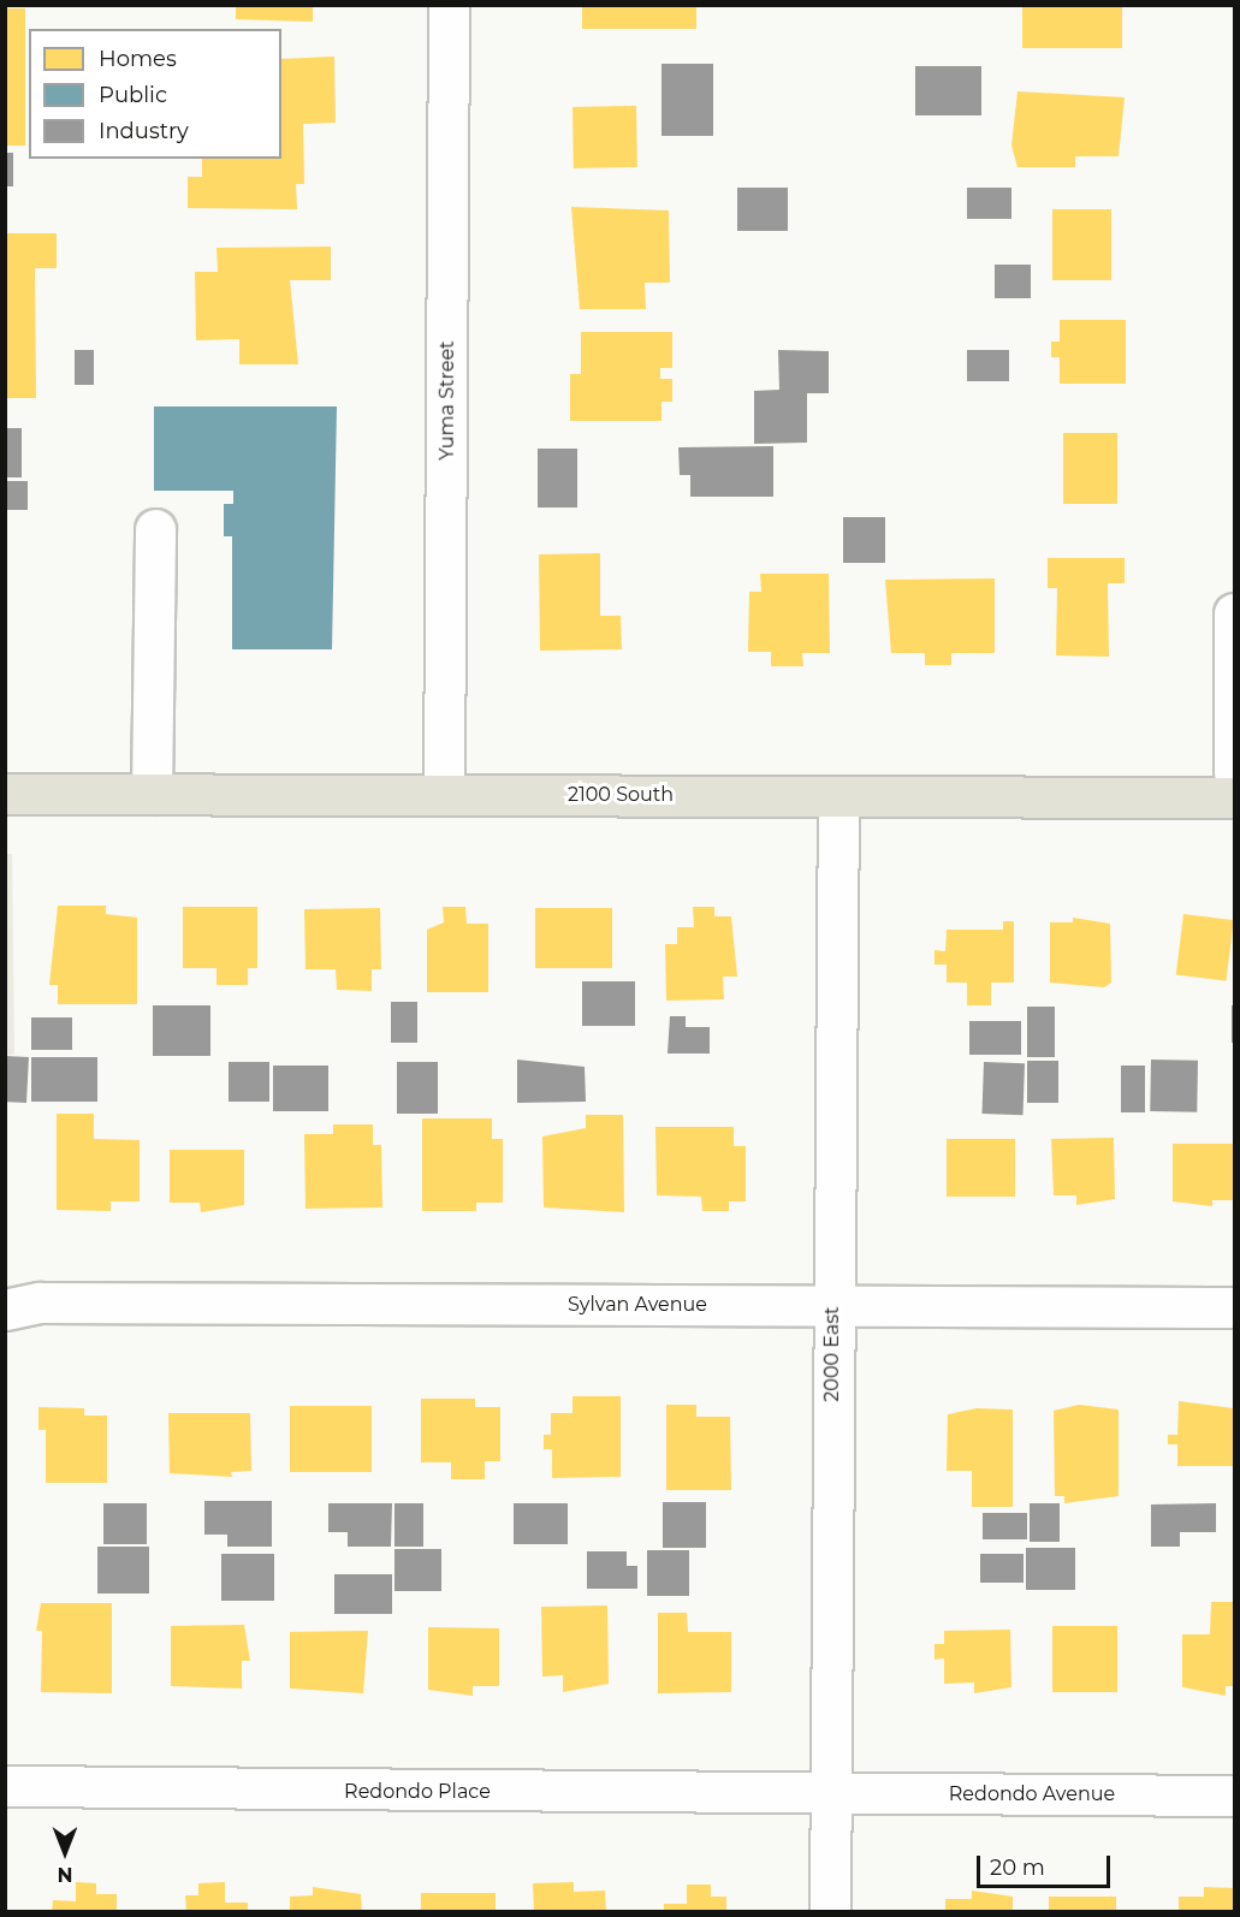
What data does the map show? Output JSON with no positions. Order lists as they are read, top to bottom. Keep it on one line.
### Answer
{"streets":{"main road":["2100 South"],"street":["Yuma Street","Sylvan Avenue","2000 East","Redondo Place","Redondo Avenue"]},"crossings":[["Yuma Street","2100 South"],["2100 South","2000 East"],["Sylvan Avenue","2000 East"],["2000 East","Redondo Place"],["2000 East","Redondo Avenue"],["Redondo Place","Redondo Avenue"]],"legend":["Homes","Public","Industry"],"scale_bar":"20 m","north":"bottom"}
